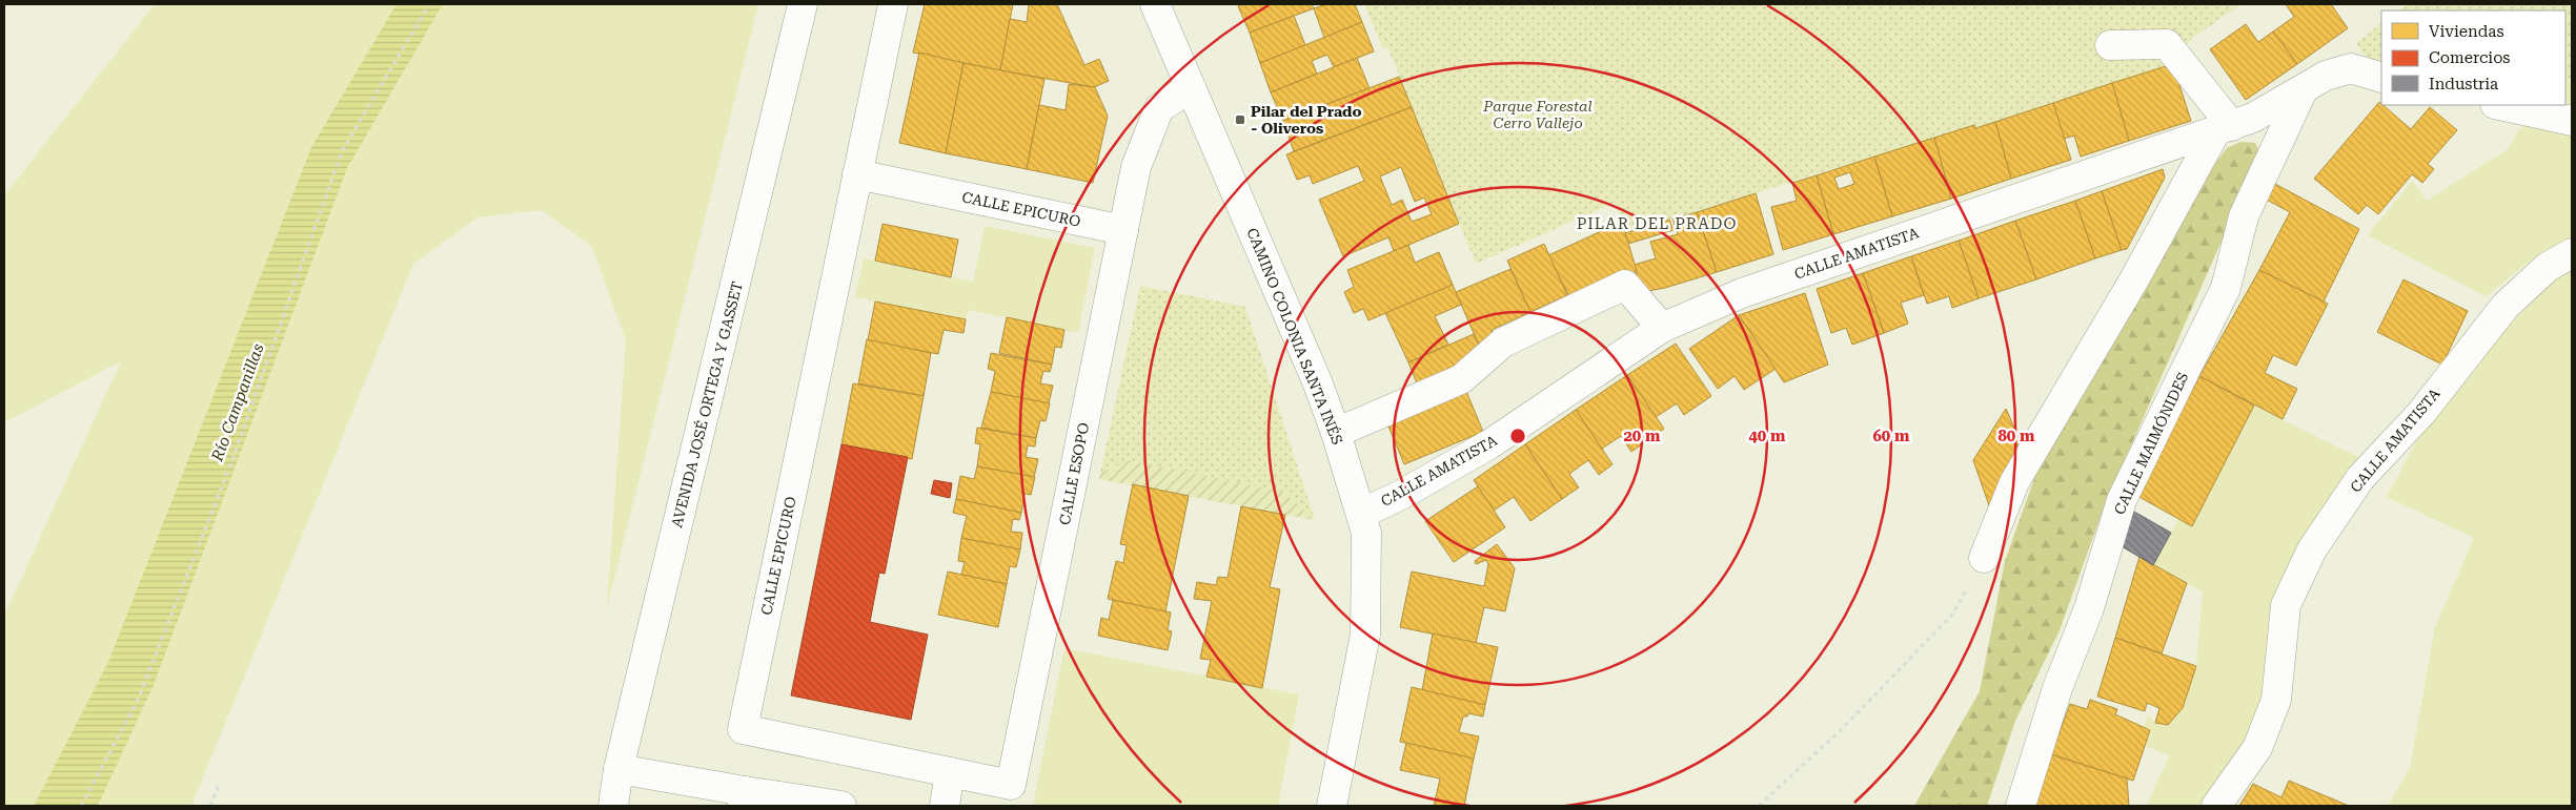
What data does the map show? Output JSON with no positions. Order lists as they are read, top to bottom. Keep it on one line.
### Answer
{"streets":{"street":["CALLE EPICURO","CALLE AMATISTA","CAMINO COLONIA SANTA INÉS","AVENIDA JOSÉ ORTEGA Y GASSET","CALLE MAIMÓNIDES","CALLE ESOPO"]},"crossings":[["CALLE EPICURO","CALLE ESOPO"],["CALLE AMATISTA","CAMINO COLONIA SANTA INÉS"],["CALLE AMATISTA","CALLE MAIMÓNIDES"],["CAMINO COLONIA SANTA INÉS","CALLE ESOPO"]],"districts":["PILAR DEL PRADO"],"water":["Río Campanillas"],"parks":["Parque Forestal Cerro Vallejo"],"places":{"transit":["Pilar del Prado - Oliveros"]},"legend":["Viviendas","Comercios","Industria"],"rings":["20 m","40 m","60 m","80 m"]}
